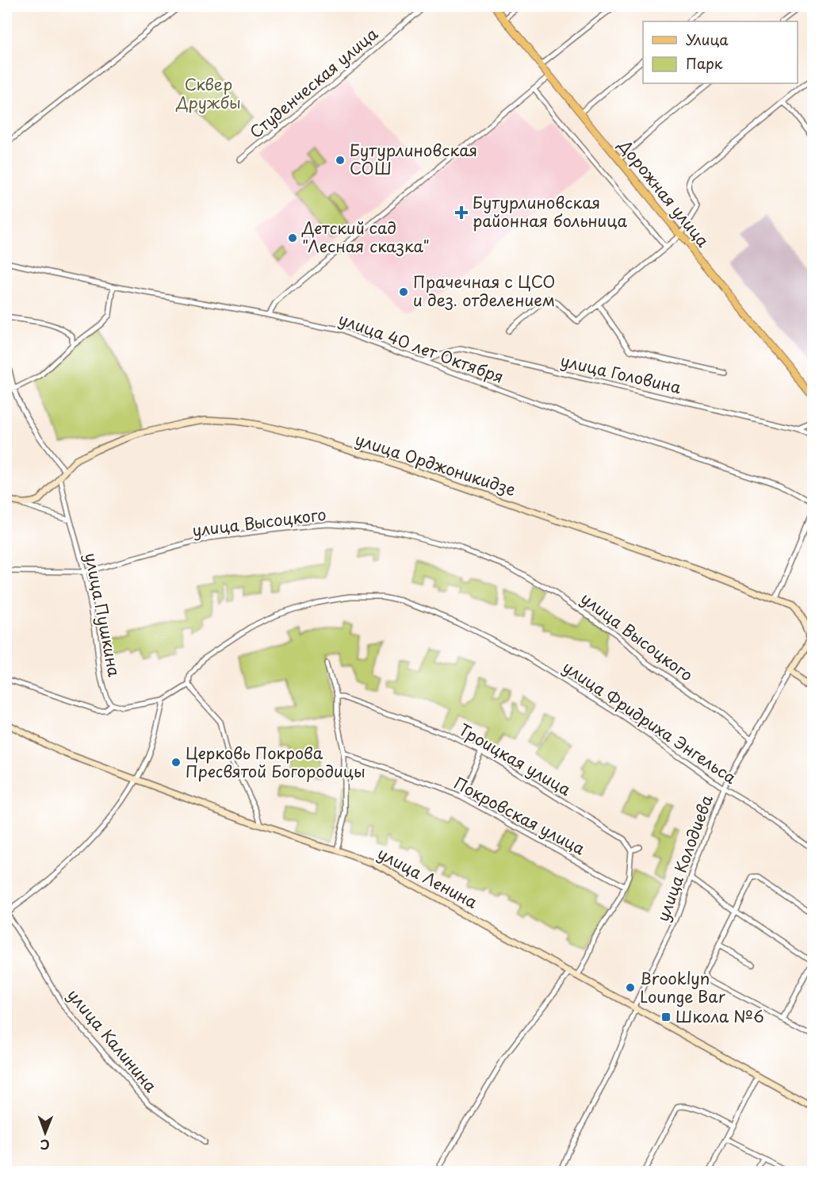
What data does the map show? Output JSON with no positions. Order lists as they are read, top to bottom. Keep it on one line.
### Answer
{"streets":{"main road":["Дорожная улица","улица Орджоникидзе","улица Ленина"],"street":["Студенческая улица","улица 40 лет Октября","улица Головина","улица Высоцкого","улица Пушкина","улица Фридриха Энгельса","Троицкая улица","Покровская улица","улица Колодиева","улица Калинина"]},"crossings":[["улица 40 лет Октября","улица Головина"],["улица Орджоникидзе","улица Пушкина"],["улица Орджоникидзе","улица Колодиева"],["улица Высоцкого","улица Пушкина"],["улица Высоцкого","улица Колодиева"],["улица Фридриха Энгельса","улица Колодиева"],["улица Колодиева","улица Ленина"]],"parks":["Сквер Дружбы"],"places":{"other":["Бутурлиновская СОШ","Детский сад \"Лесная сказка\"","Прачечная с ЦСО и дез. отделением","Церковь Покрова Пресвятой Богородицы","Brooklyn Lounge Bar"],"health":["Бутурлиновская районная больница"],"transit":["Школа №6"]},"legend":["Улица","Парк"],"north":"bottom"}
